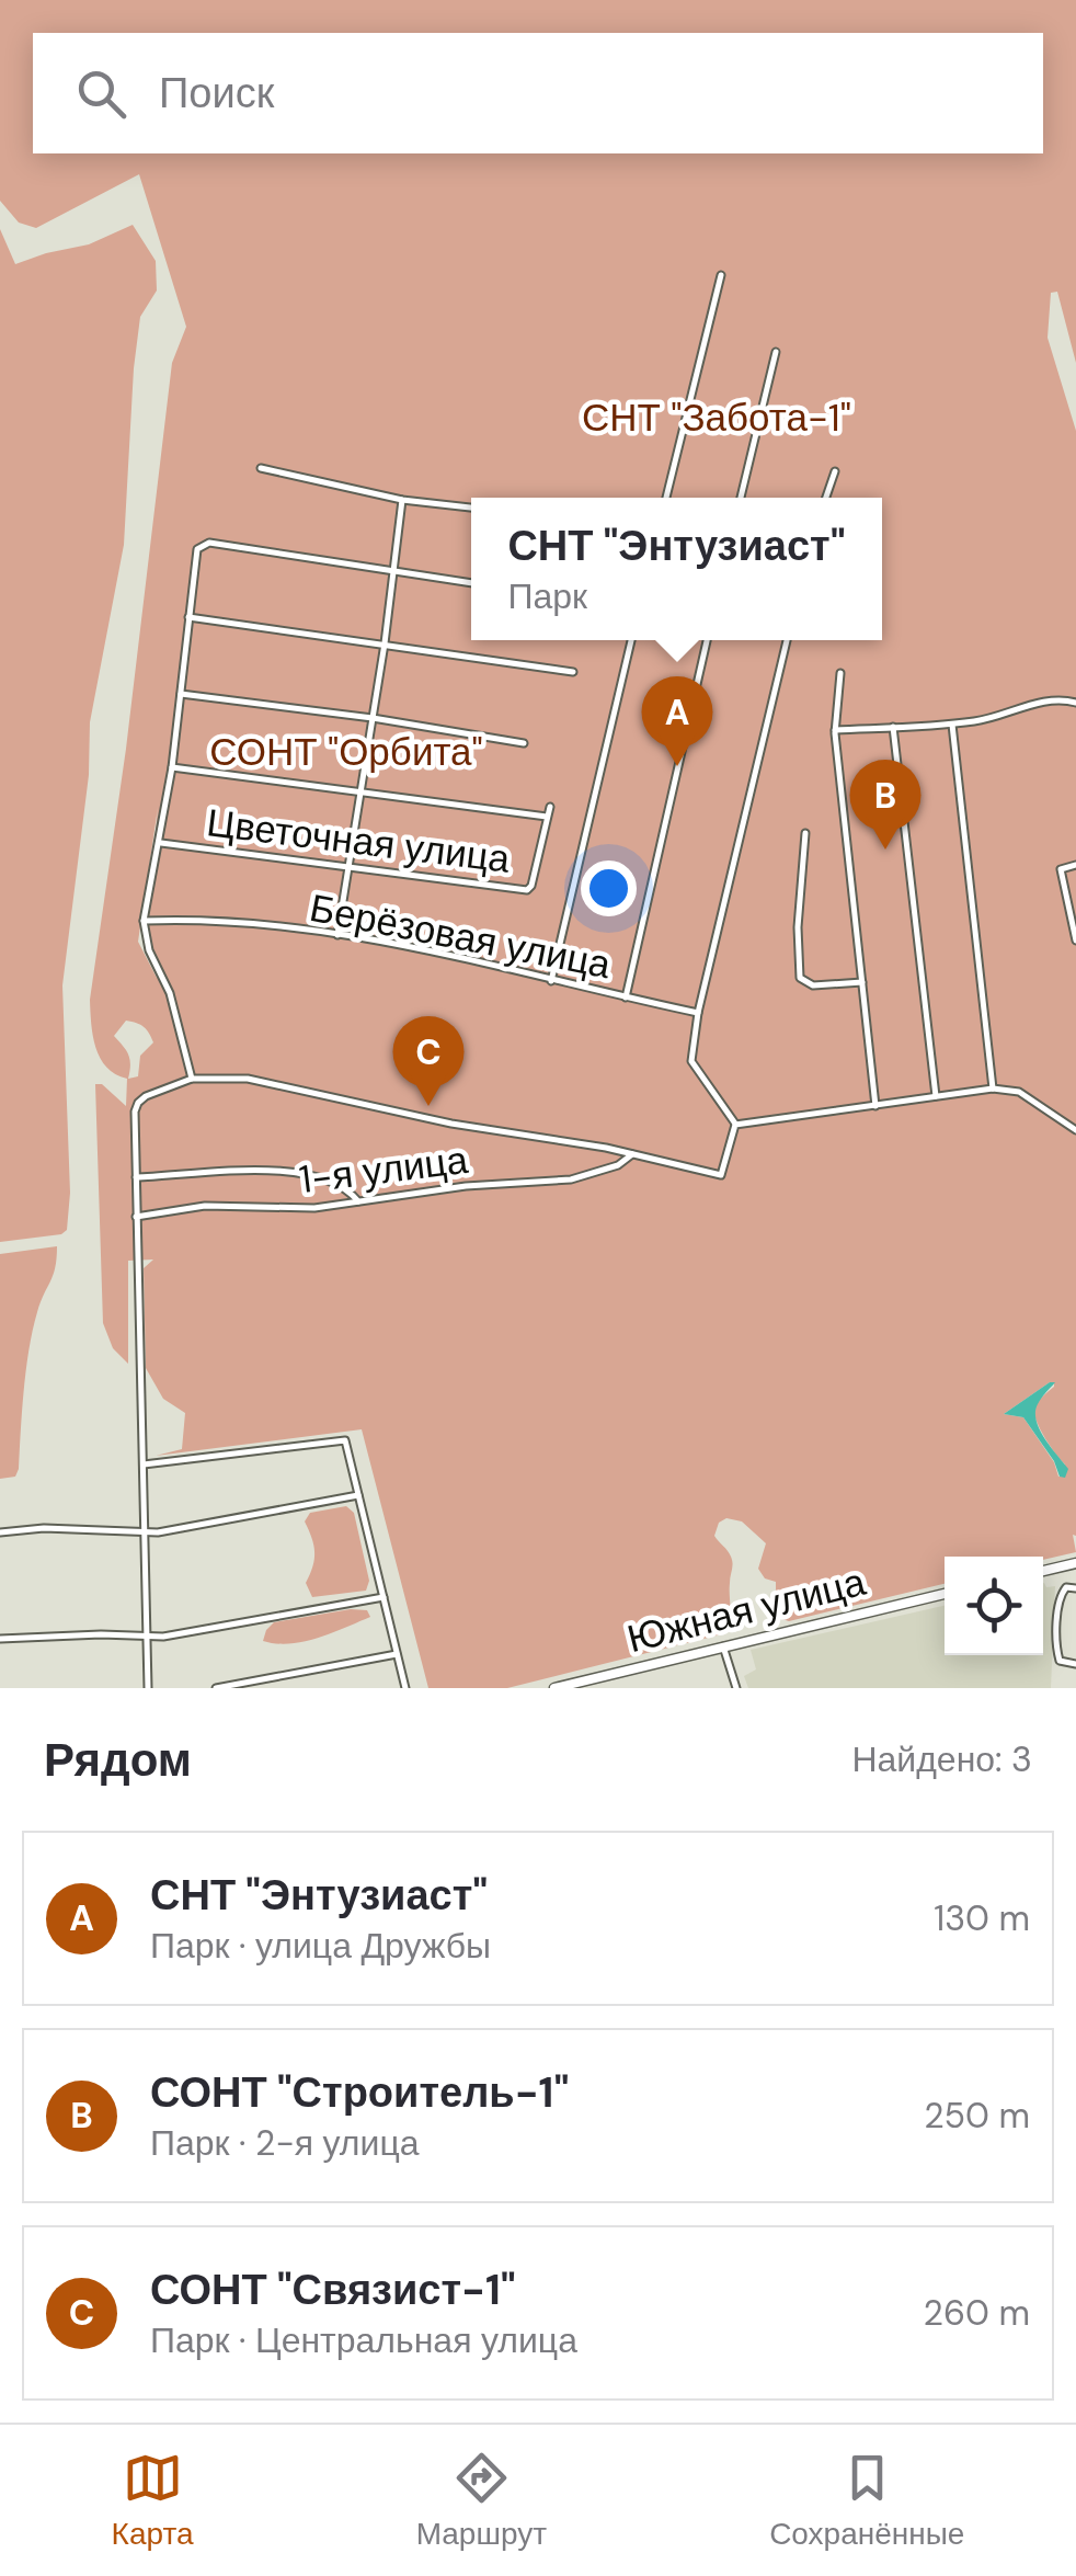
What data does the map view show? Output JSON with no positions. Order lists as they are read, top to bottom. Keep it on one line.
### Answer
{"streets":{"main road":["Южная улица"],"street":["Цветочная улица","Берёзовая улица","1-я улица"]},"parks":["СНТ \"Забота-1\"","СОНТ \"Орбита\""],"page":{"search":"Поиск","popup":["СНТ \"Энтузиаст\"","Парк"],"pins":["A","B","C"],"heading":["Рядом","Найдено: 3"],"list":[{"mark":"A","name":"СНТ \"Энтузиаст\"","note":"Парк · улица Дружбы","value":"130 m"},{"mark":"B","name":"СОНТ \"Строитель-1\"","note":"Парк · 2-я улица","value":"250 m"},{"mark":"C","name":"СОНТ \"Связист-1\"","note":"Парк · Центральная улица","value":"260 m"}],"nav":["Карта","Маршрут","Сохранённые"]}}
